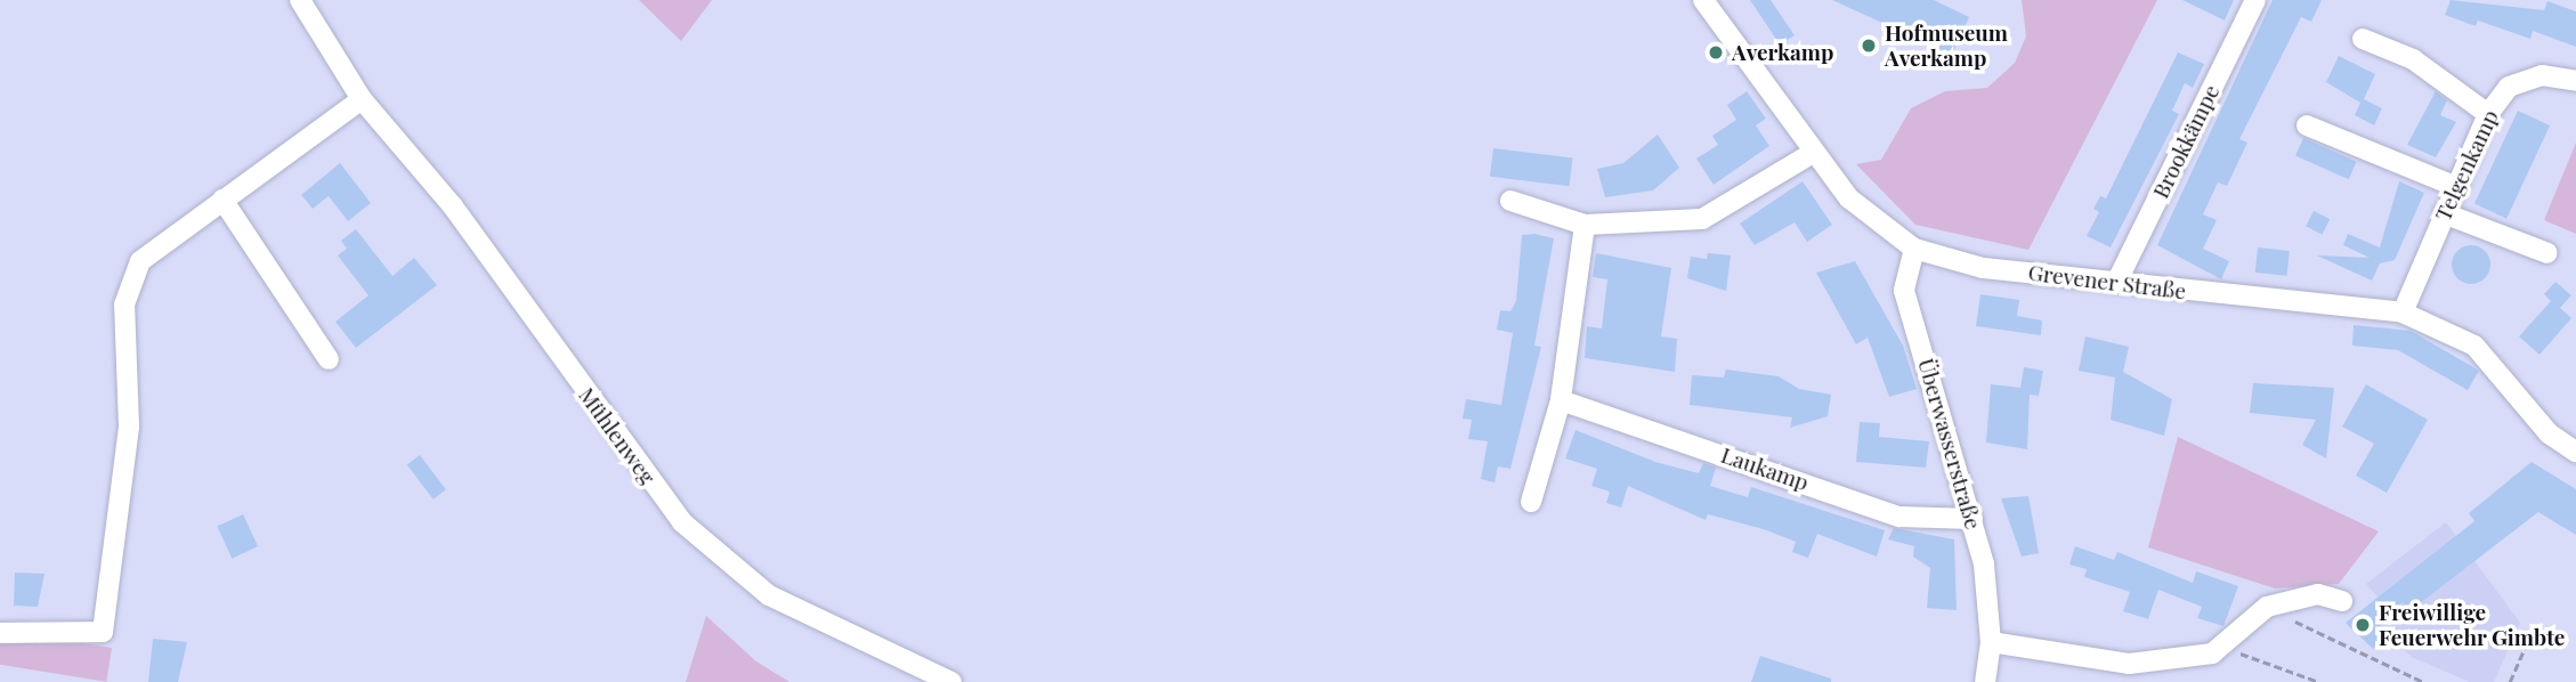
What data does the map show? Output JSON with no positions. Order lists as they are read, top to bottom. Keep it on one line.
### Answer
{"streets":{"street":["Brookkämpe","Telgenkamp","Grevener Straße","Mühlenweg","Überwasserstraße","Laukamp"]},"crossings":[["Brookkämpe","Grevener Straße"],["Telgenkamp","Grevener Straße"],["Grevener Straße","Überwasserstraße"],["Überwasserstraße","Laukamp"]],"places":["Hofmuseum Averkamp","Averkamp","Freiwillige Feuerwehr Gimbte"]}
